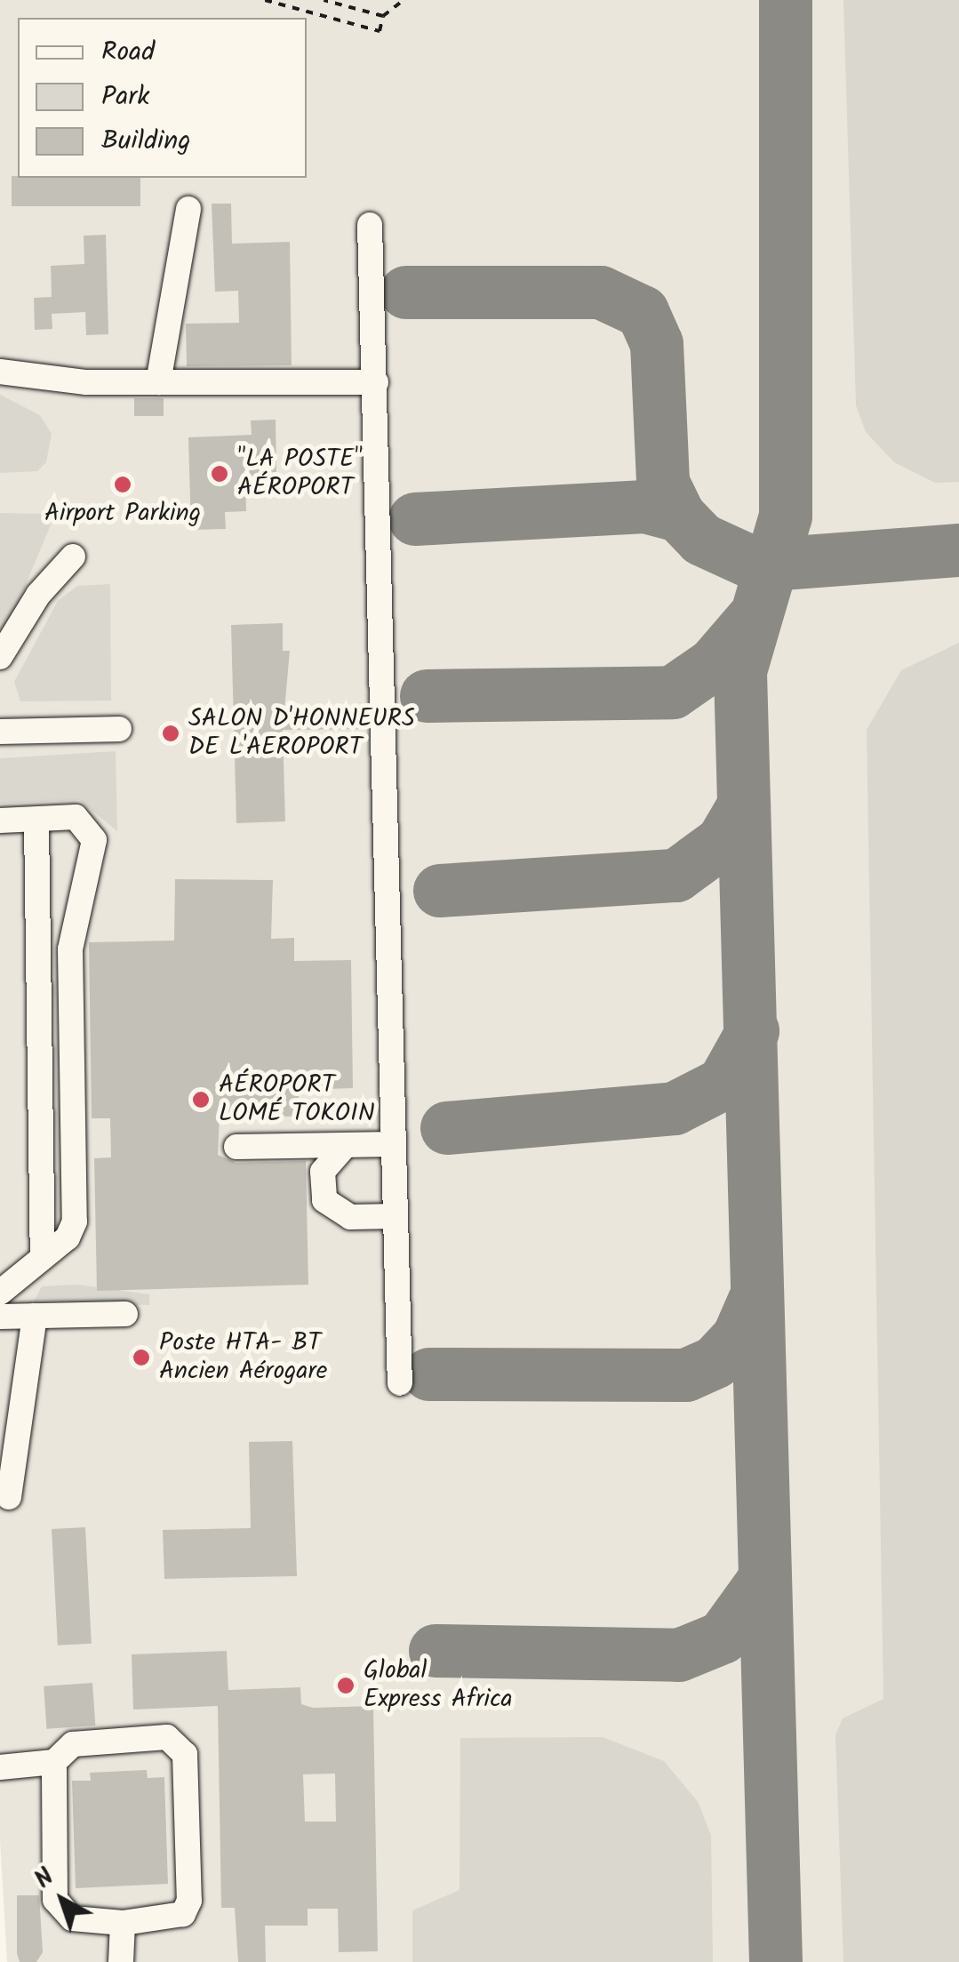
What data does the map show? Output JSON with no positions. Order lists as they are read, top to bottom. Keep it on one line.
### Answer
{"places":["\"LA POSTE\" AÉROPORT","Airport Parking","SALON D'HONNEURS DE L'AEROPORT","AÉROPORT LOMÉ TOKOIN","Poste HTA- BT Ancien Aérogare","Global Express Africa"],"legend":["Road","Park","Building"],"north":"top left"}
